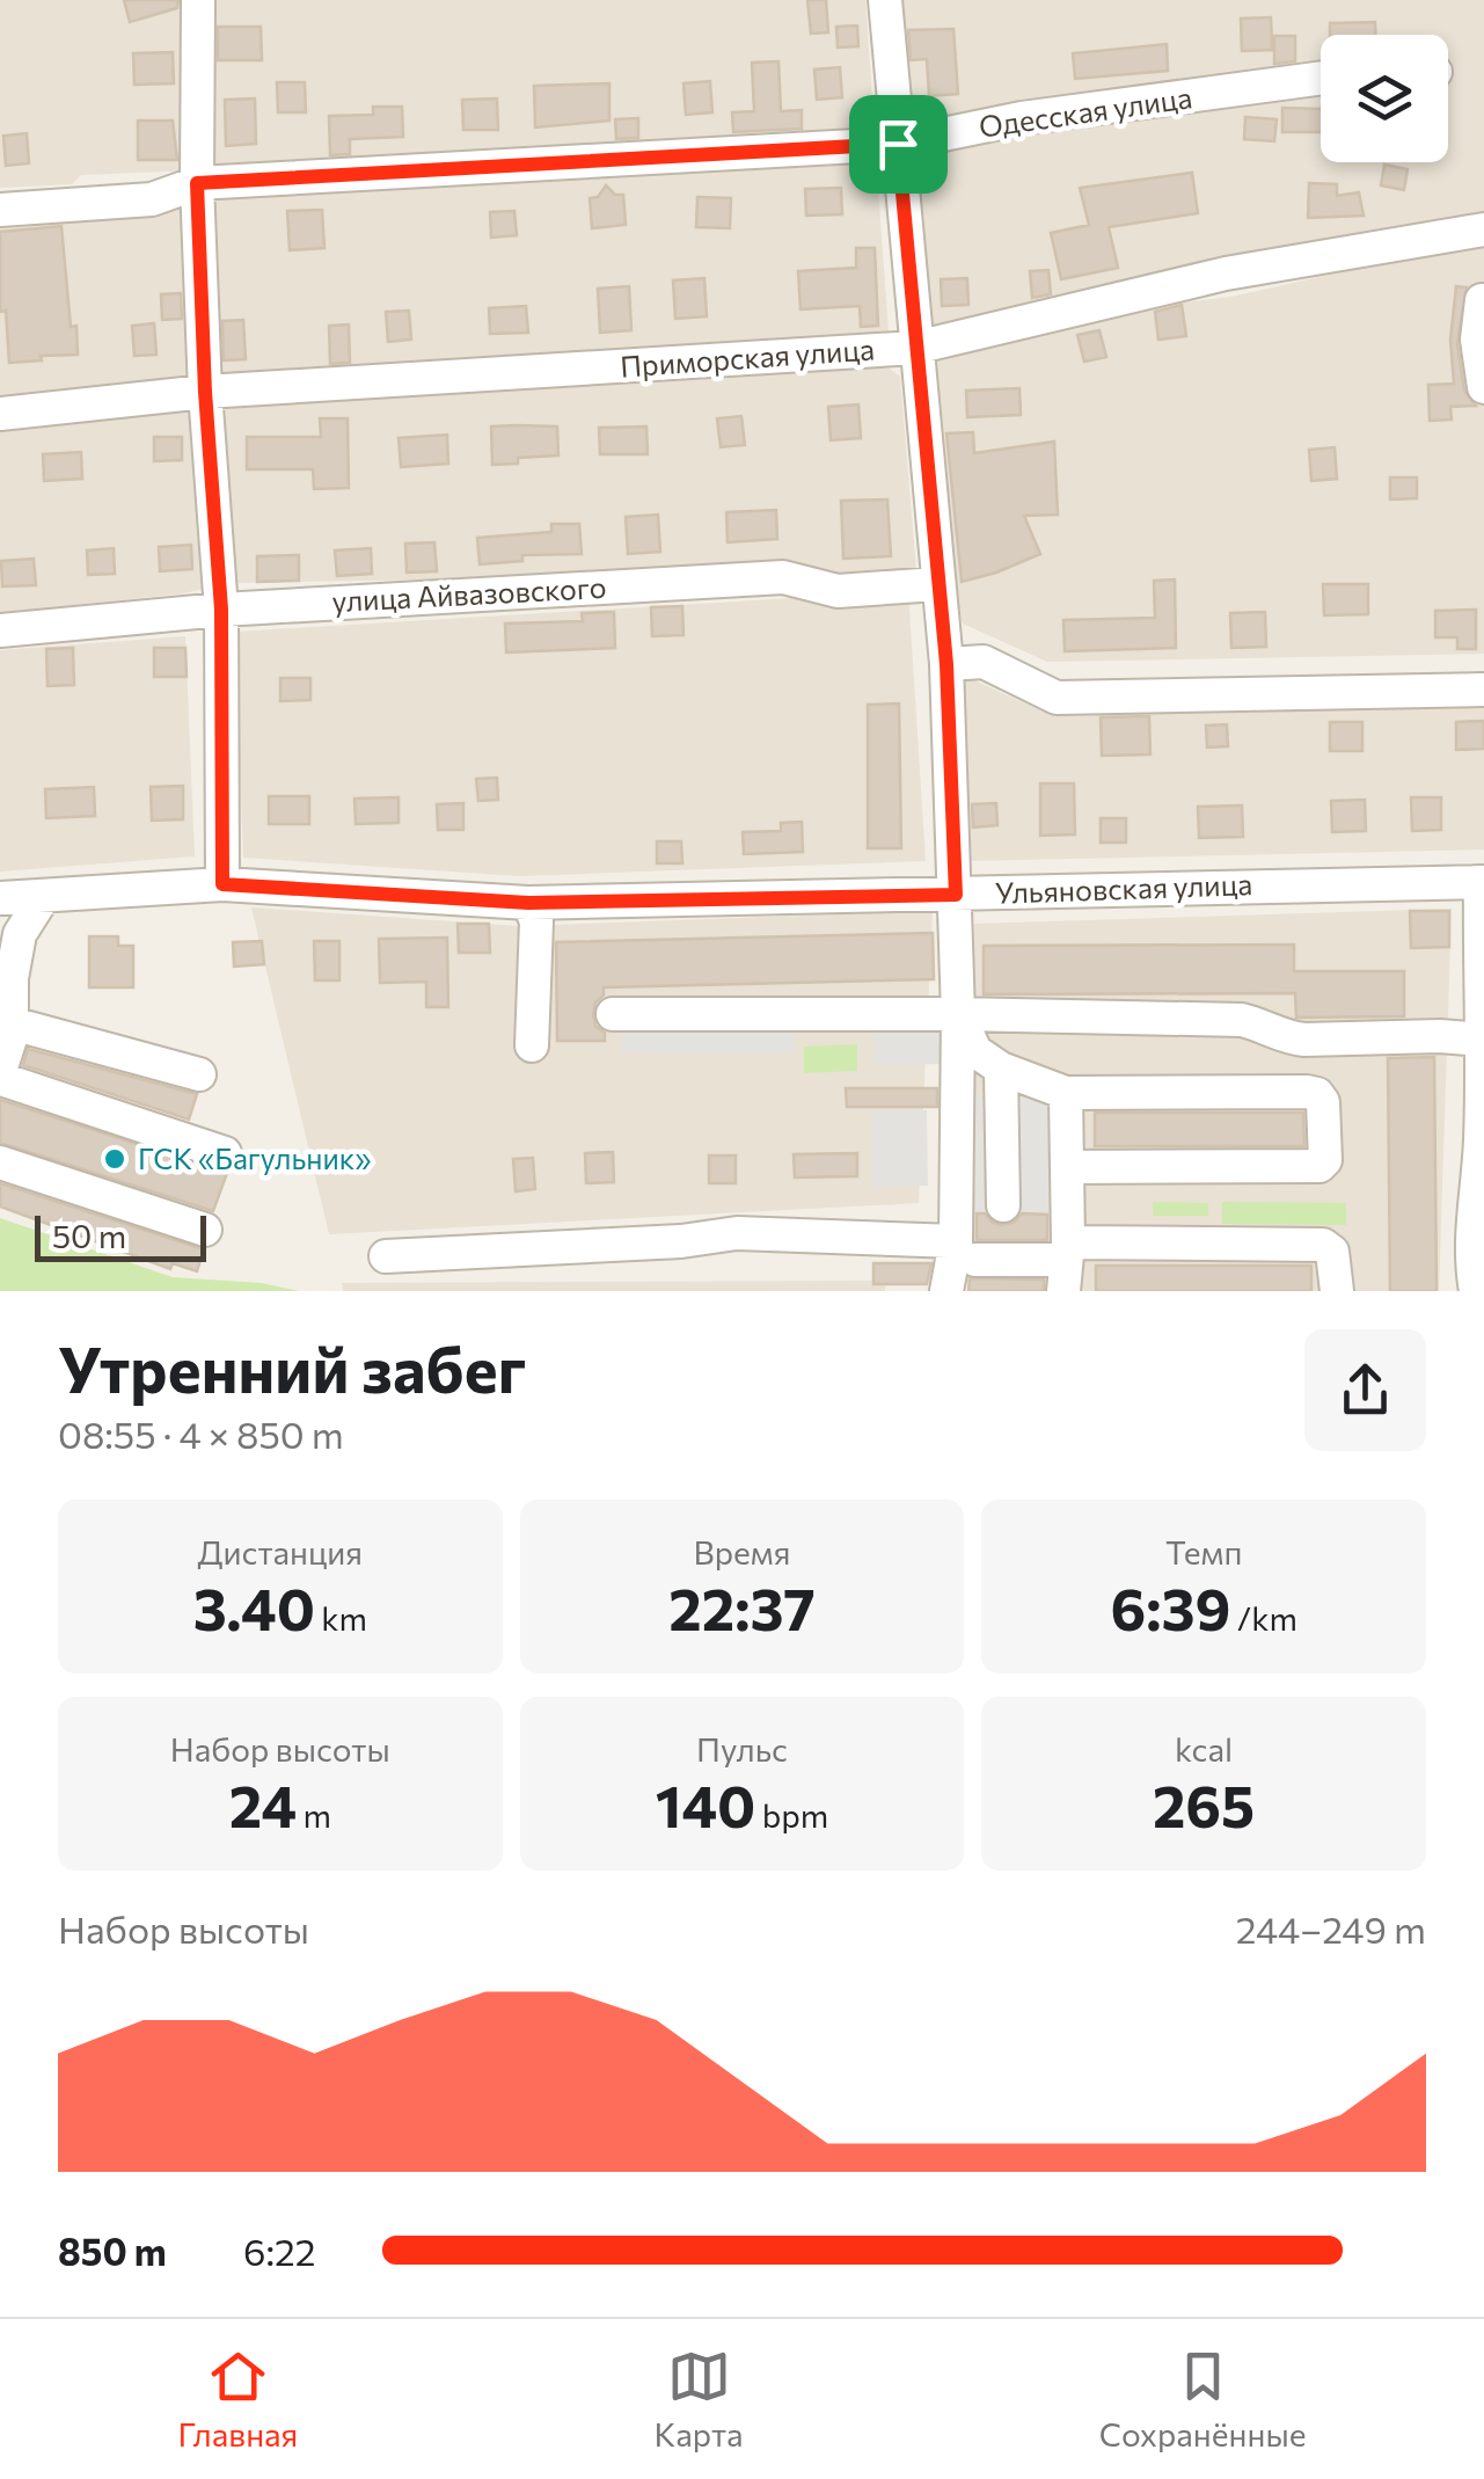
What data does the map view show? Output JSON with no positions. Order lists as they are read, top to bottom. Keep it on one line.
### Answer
{"streets":{"street":["Одесская улица","Приморская улица","улица Айвазовского","Ульяновская улица"]},"places":["ГСК «Багульник»"],"scale_bar":"50 m","page":{"scale":"50 m","heading":["Утренний забег","08:55 · 4 × 850 m"],"stats":[["Дистанция","3.40 km"],["Время","22:37"],["Темп","6:39 /km"],["Набор высоты","24 m"],["Пульс","140 bpm"],["kcal","265"]],"chart":["Набор высоты","244–249 m"],"list":[{"name":"850 m","note":"6:22"}],"tabs":["Главная","Карта","Сохранённые"]}}
